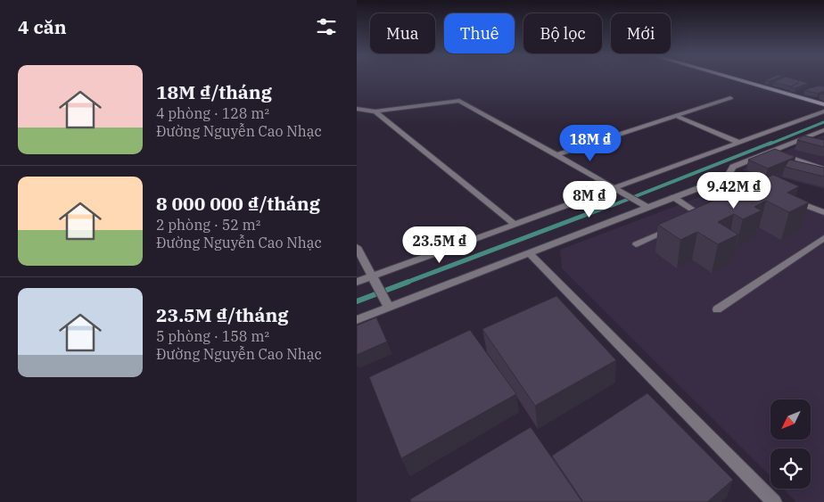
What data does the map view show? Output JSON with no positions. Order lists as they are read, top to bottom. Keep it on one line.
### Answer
{"north":"bottom left","page":{"heading":"4 căn","chip":["Mua","Thuê","Bộ lọc","Mới"],"list":[{"name":"18M ₫/tháng","note":"4 phòng · 128 m² · Đường Nguyễn Cao Nhạc"},{"name":"8 000 000 ₫/tháng","note":"2 phòng · 52 m² · Đường Nguyễn Cao Nhạc"},{"name":"23.5M ₫/tháng","note":"5 phòng · 158 m² · Đường Nguyễn Cao Nhạc"}],"price":["18M ₫","9.42M ₫","8M ₫","23.5M ₫"]}}
